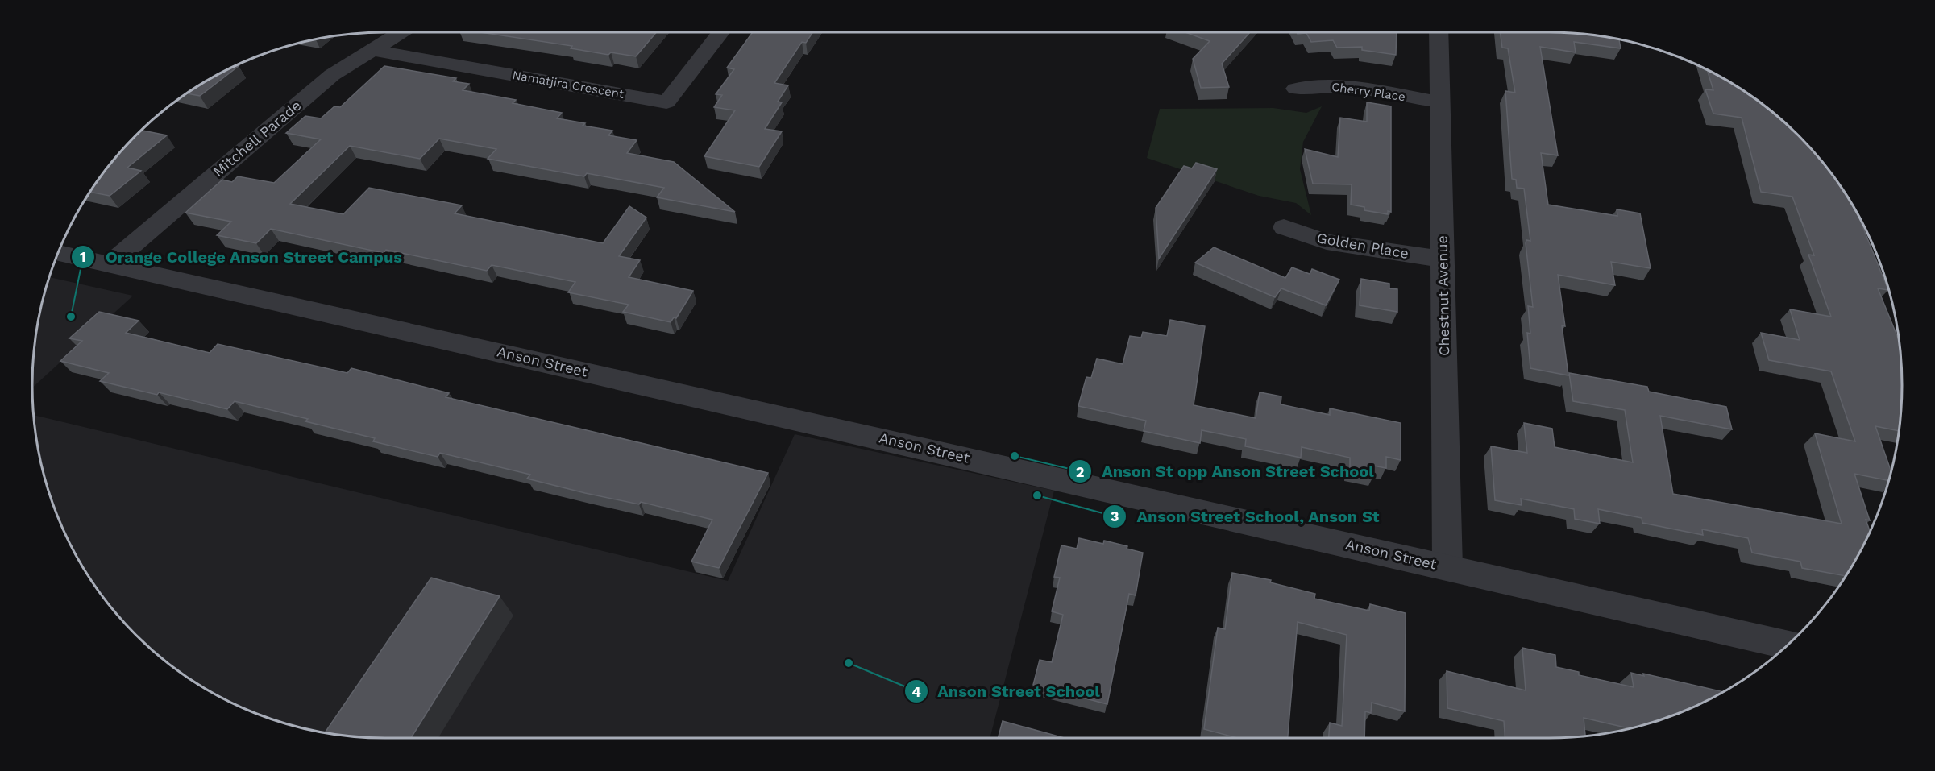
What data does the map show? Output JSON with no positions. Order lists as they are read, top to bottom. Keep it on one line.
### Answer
{"streets":{"street":["Namatjira Crescent","Cherry Place","Mitchell Parade","Golden Place","Chestnut Avenue","Anson Street"]},"crossings":[["Namatjira Crescent","Mitchell Parade"],["Cherry Place","Chestnut Avenue"],["Mitchell Parade","Anson Street"],["Golden Place","Chestnut Avenue"],["Chestnut Avenue","Anson Street"]],"places":["Orange College Anson Street Campus","Anson St opp Anson Street School","Anson Street School, Anson St","Anson Street School"]}
